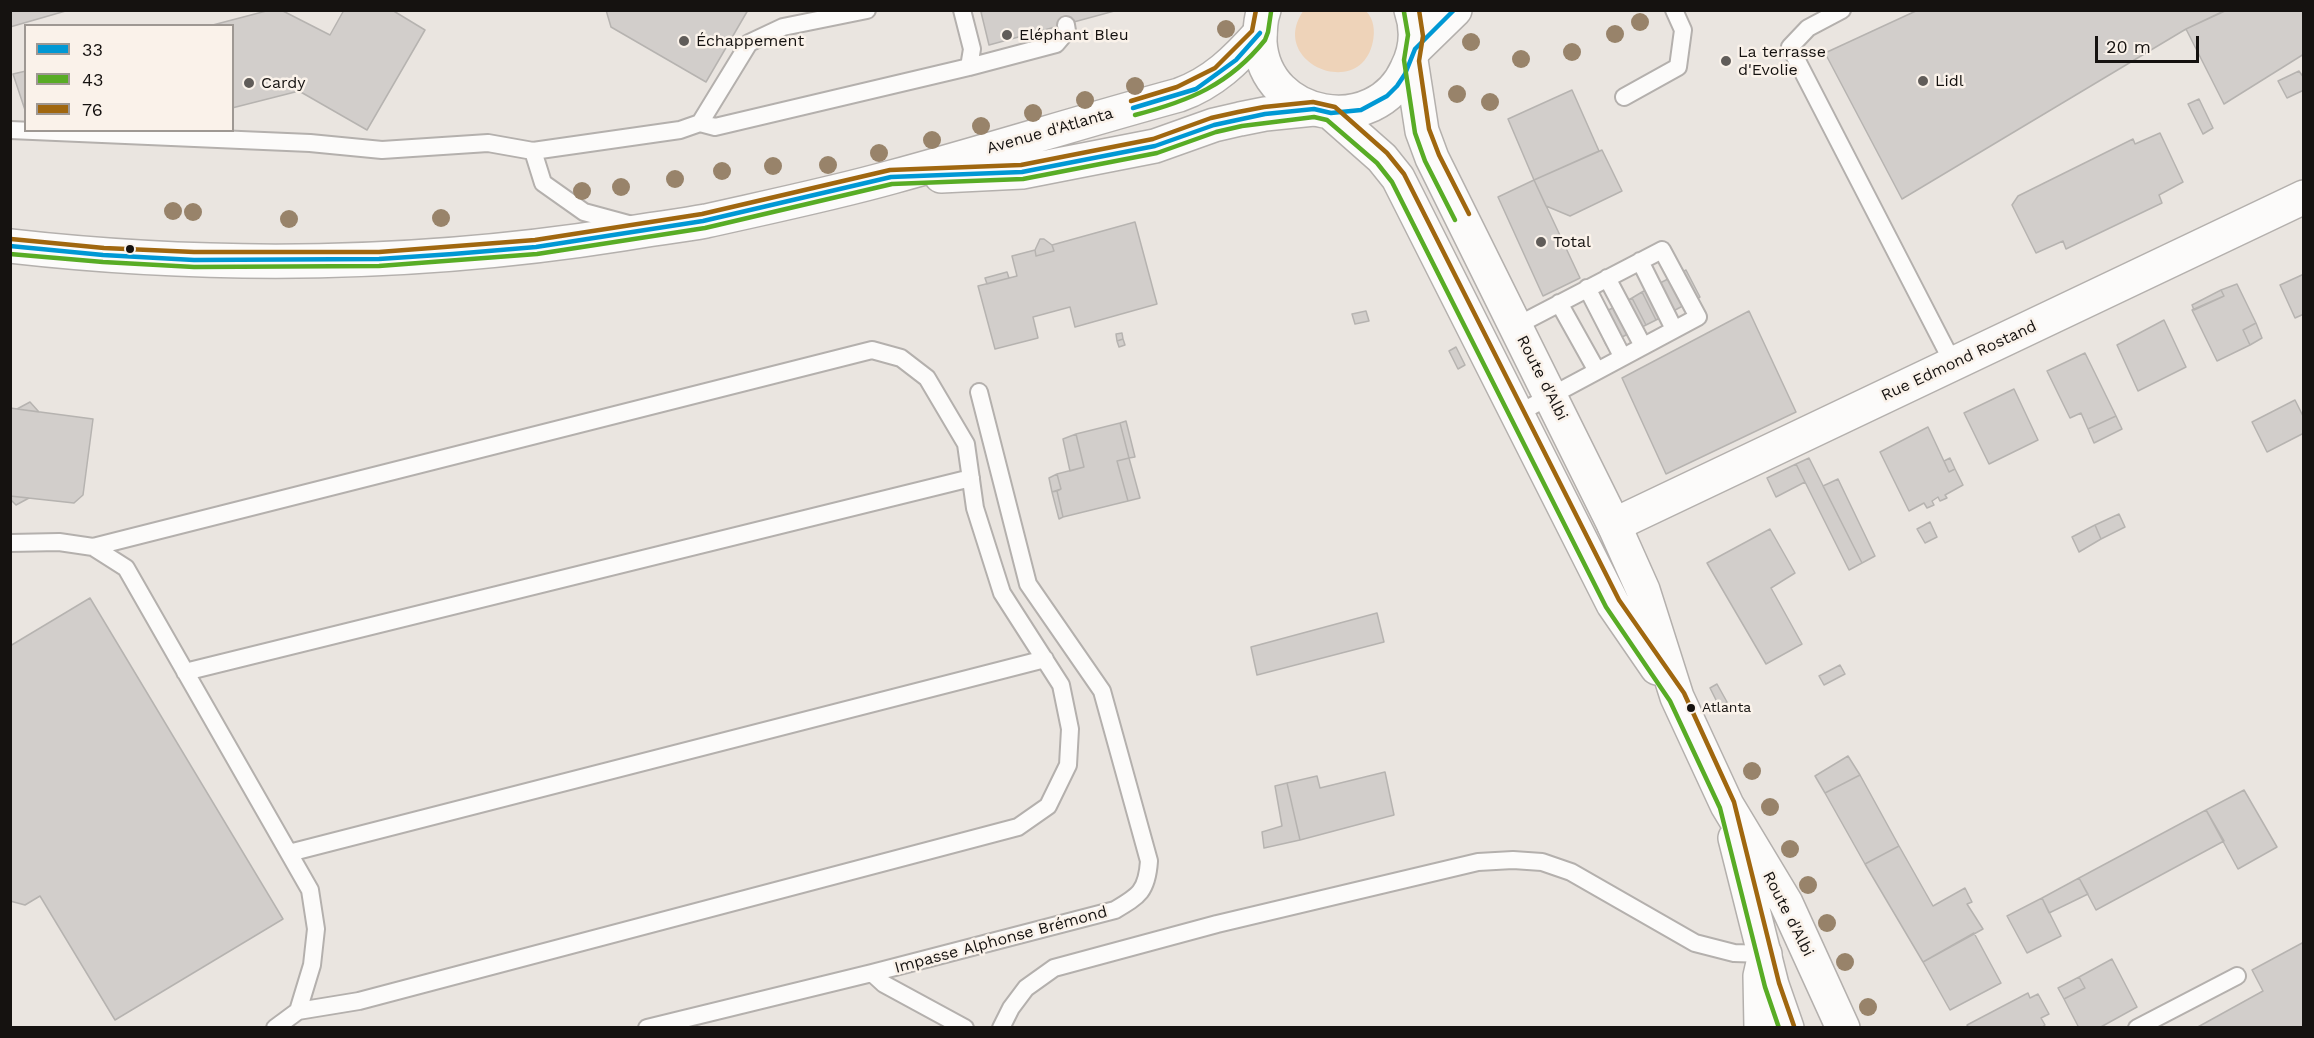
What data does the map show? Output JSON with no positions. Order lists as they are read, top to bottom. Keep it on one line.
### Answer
{"streets":{"main road":["Avenue d'Atlanta","Rue Edmond Rostand","Route d'Albi"],"lane":["Impasse Alphonse Brémond"]},"crossings":[["Avenue d'Atlanta","Route d'Albi"],["Rue Edmond Rostand","Route d'Albi"]],"places":["Eléphant Bleu","Échappement","La terrasse d'Evolie","Lidl","Cardy","Total","Atlanta"],"lines":["transit line 33","transit line 76","transit line 43"],"legend":["33","43","76"],"scale_bar":"20 m"}
